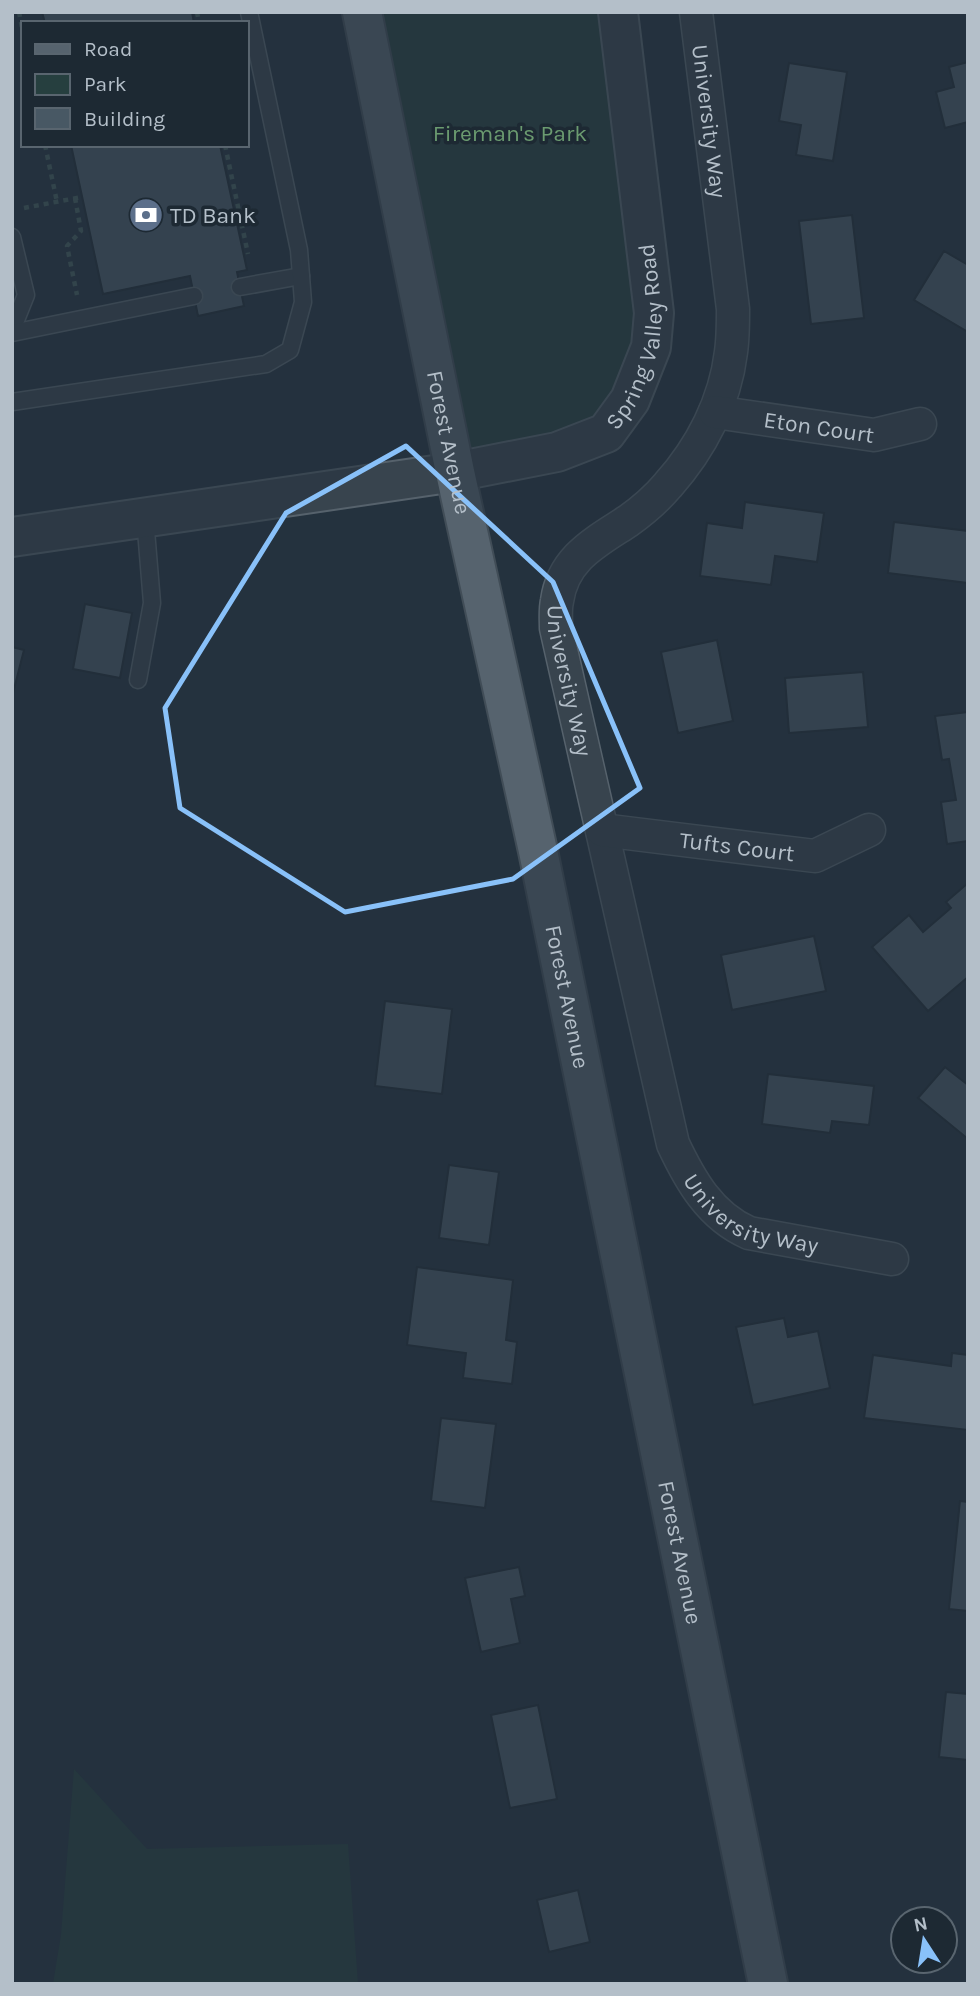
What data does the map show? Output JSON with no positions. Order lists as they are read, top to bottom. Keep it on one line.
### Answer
{"streets":{"main road":["Forest Avenue"],"street":["University Way","Spring Valley Road","Eton Court","Tufts Court"]},"crossings":[["University Way","Eton Court"],["University Way","Tufts Court"],["Spring Valley Road","Forest Avenue"]],"parks":["Fireman's Park"],"places":{"bank":["TD Bank"]},"legend":["Road","Park","Building"],"north":"top"}
